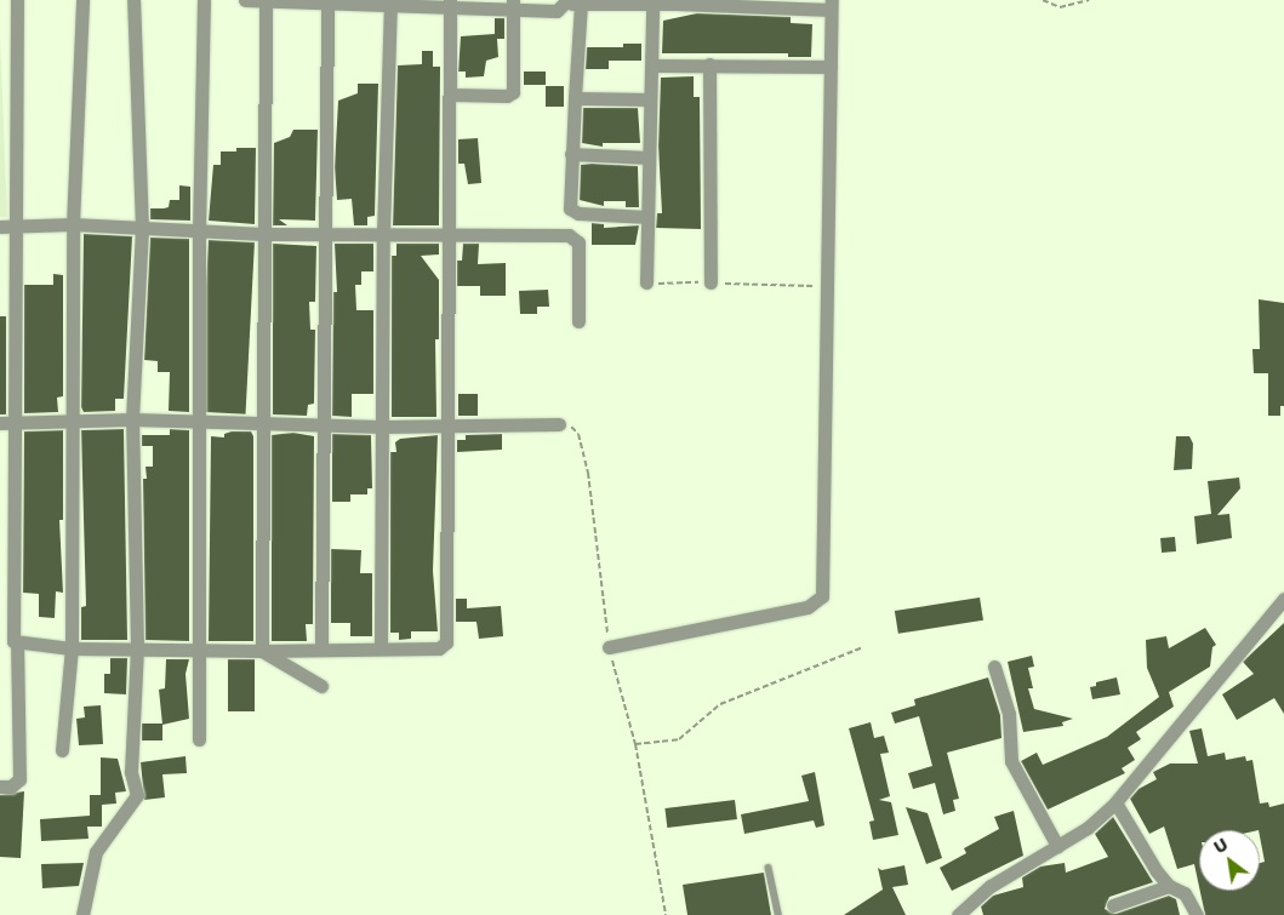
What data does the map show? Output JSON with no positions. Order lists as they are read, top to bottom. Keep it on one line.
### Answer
{"north":"top left"}
